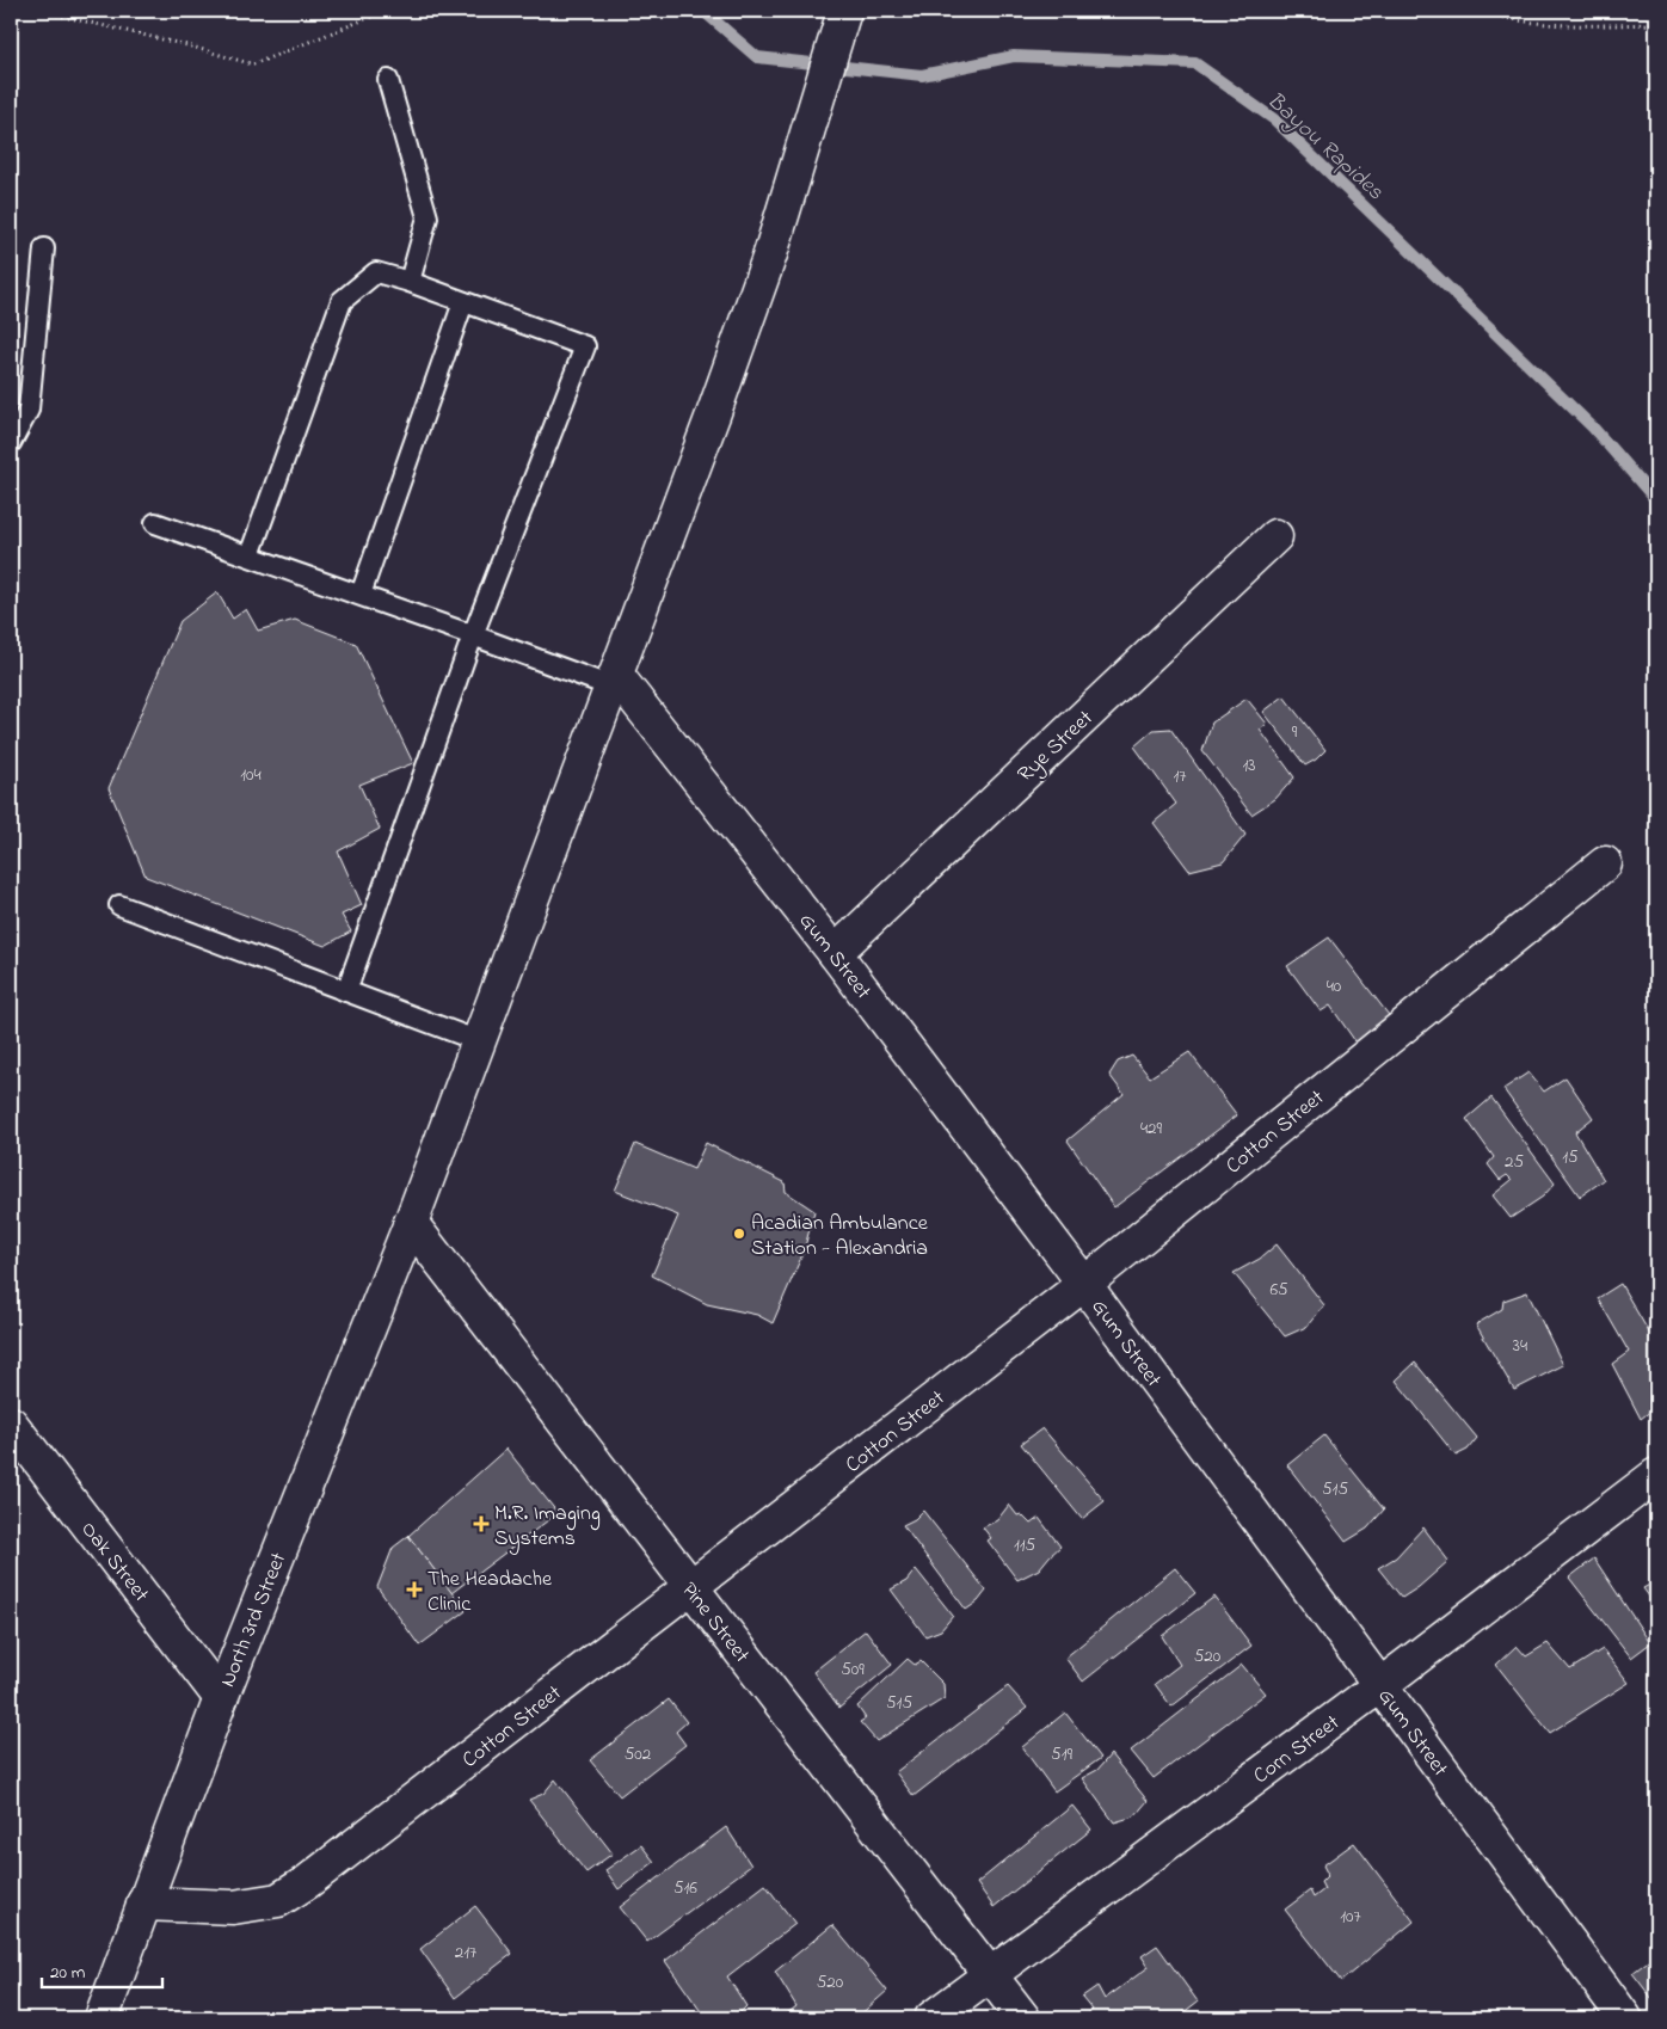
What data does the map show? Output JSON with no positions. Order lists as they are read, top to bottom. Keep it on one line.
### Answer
{"streets":{"street":["Rye Street","Gum Street","Cotton Street","Oak Street","North 3rd Street","Pine Street","Corn Street"]},"crossings":[["Rye Street","Gum Street"],["Gum Street","Cotton Street"],["Gum Street","North 3rd Street"],["Gum Street","Corn Street"],["Cotton Street","North 3rd Street"],["Cotton Street","Pine Street"],["Oak Street","North 3rd Street"],["North 3rd Street","Pine Street"],["Pine Street","Corn Street"]],"water":["Bayou Rapides"],"places":{"other":["Acadian Ambulance Station - Alexandria"],"health":["M.R. Imaging Systems","The Headache Clinic"]},"house_numbers":["9","13","104","17","40","429","15","25","65","34","515","115","520","509","515","502","519","516","107","217","520"],"scale_bar":"20 m"}
